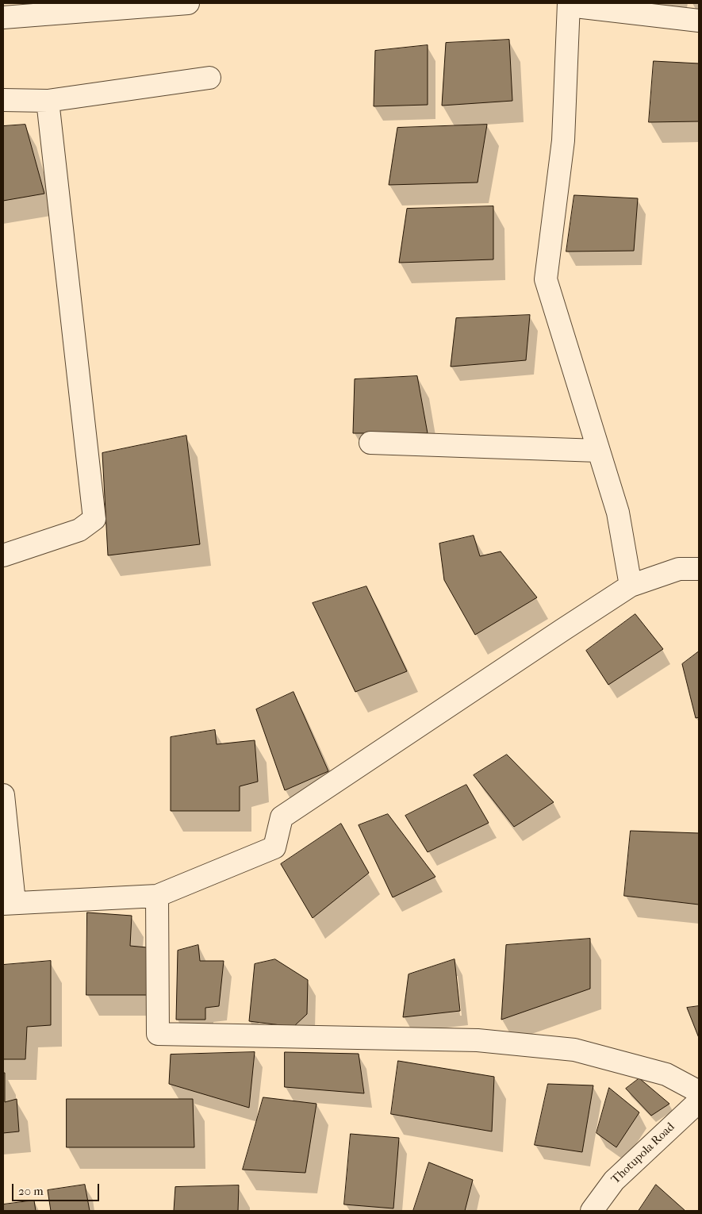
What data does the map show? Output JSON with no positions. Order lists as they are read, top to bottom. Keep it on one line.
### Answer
{"streets":{"street":["Thotupola Road"]},"scale_bar":"20 m"}
